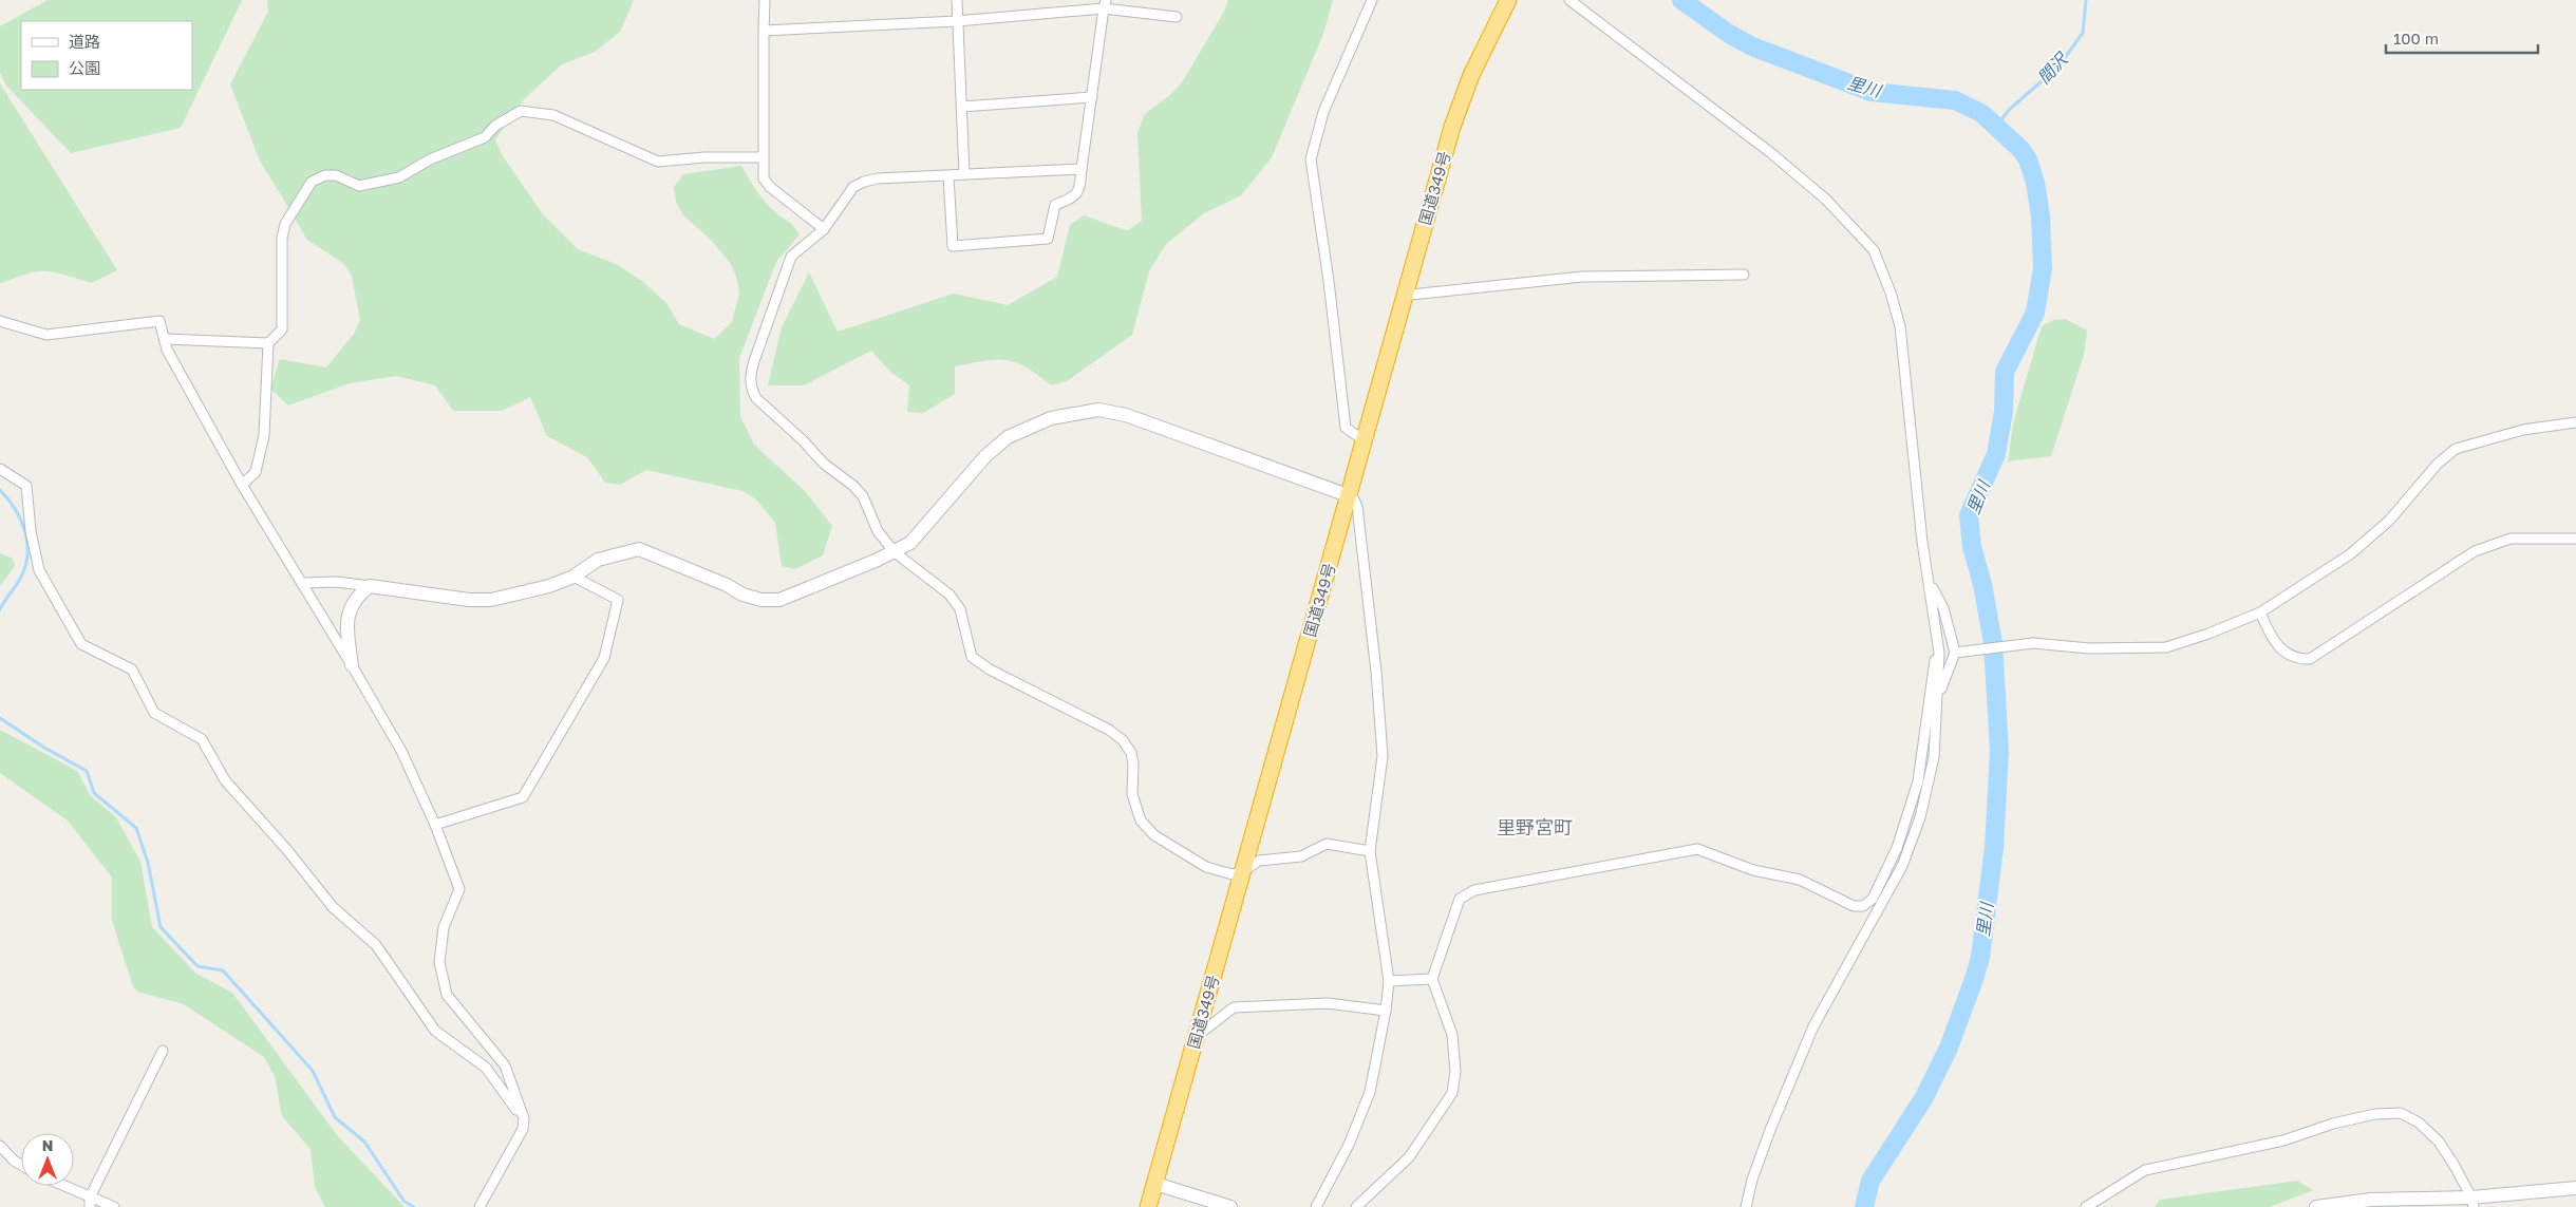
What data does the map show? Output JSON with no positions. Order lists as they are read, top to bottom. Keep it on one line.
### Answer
{"streets":{"highway":["国道349号"]},"districts":["里野宮町"],"water":["間沢","里川"],"legend":["道路","公園"],"scale_bar":"100 m","north":"top"}
